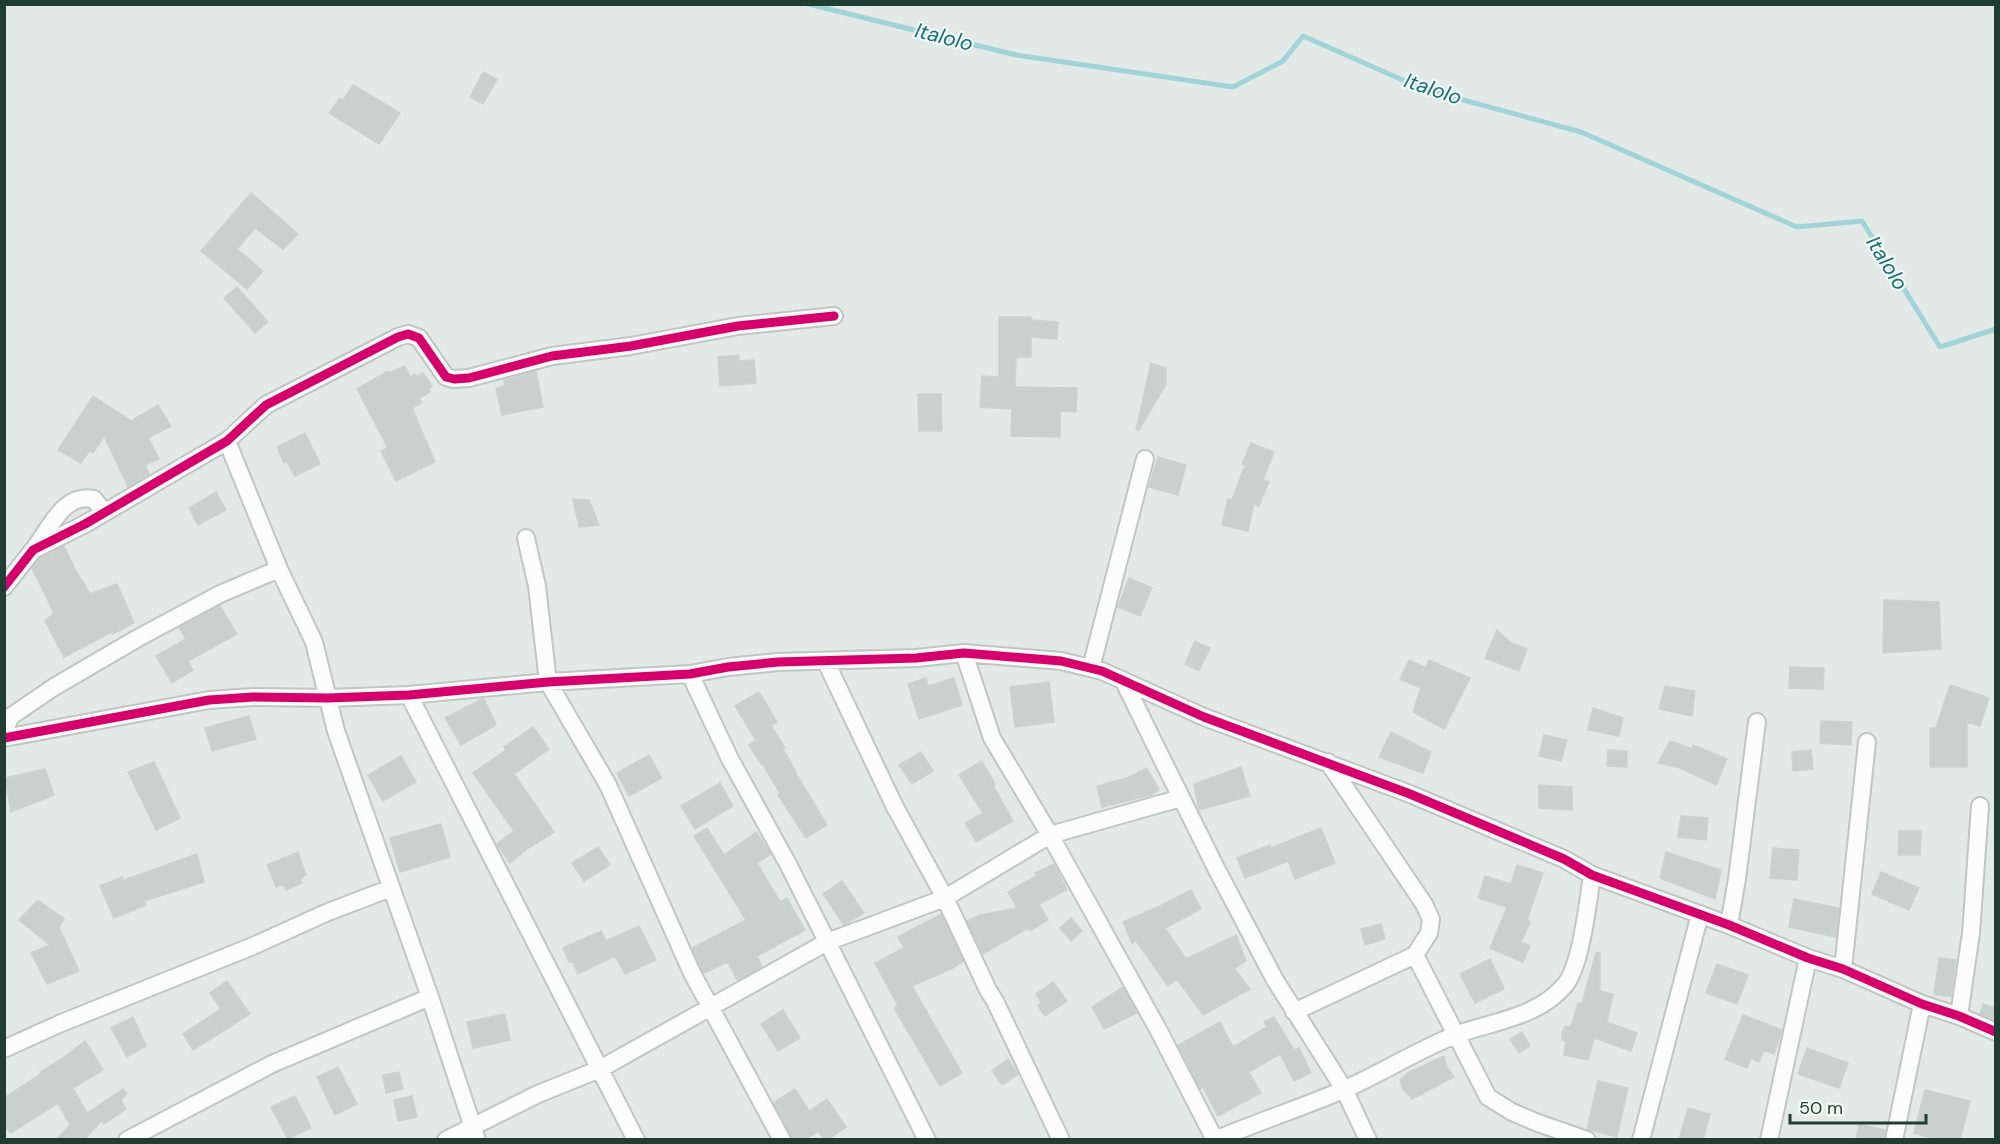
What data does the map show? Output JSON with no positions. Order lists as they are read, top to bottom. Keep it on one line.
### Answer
{"water":["Italolo"],"scale_bar":"50 m"}
